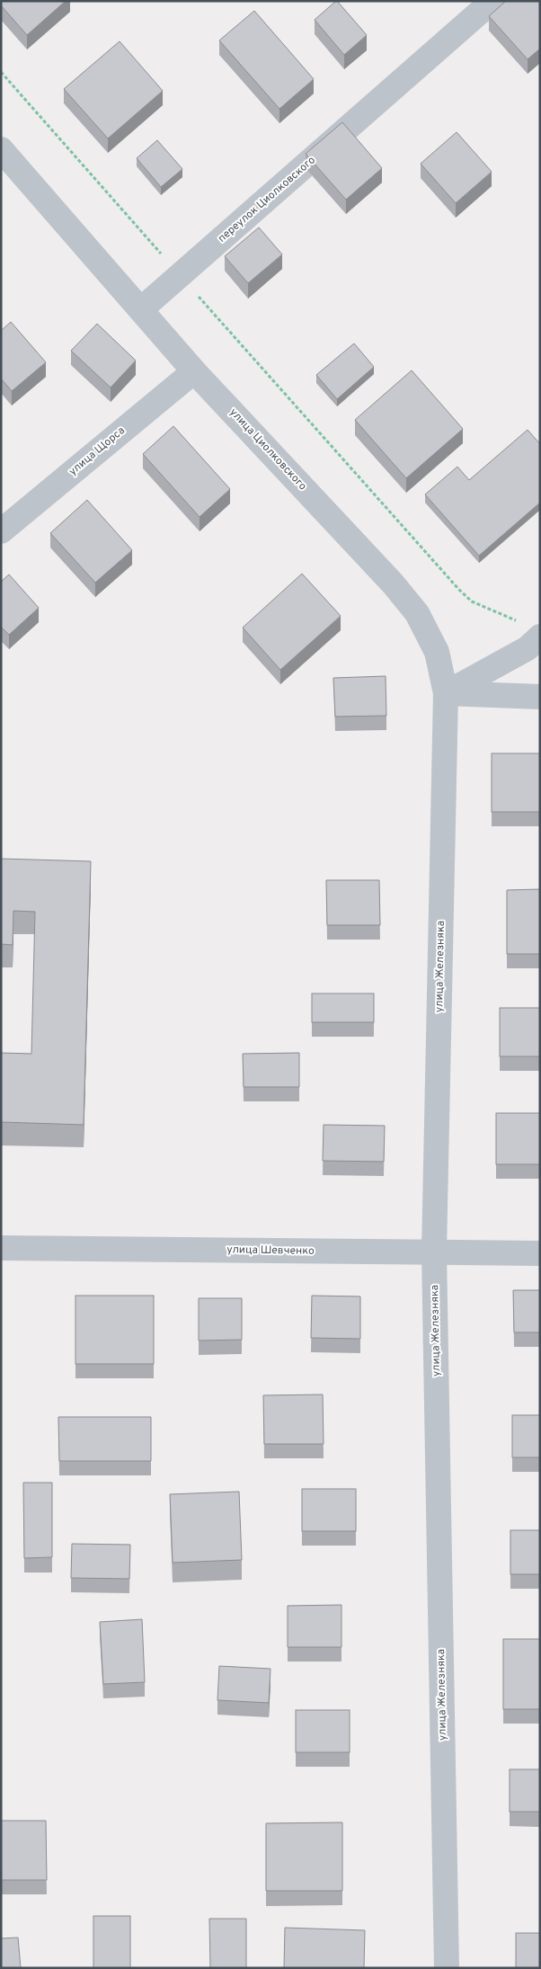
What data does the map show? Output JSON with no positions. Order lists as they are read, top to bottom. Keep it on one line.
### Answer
{"streets":{"street":["переулок Циолковского","улица Циолковского","улица Щорса","улица Железняка","улица Шевченко"]},"crossings":[["переулок Циолковского","улица Циолковского"],["улица Циолковского","улица Щорса"],["улица Циолковского","улица Железняка"],["улица Железняка","улица Шевченко"]]}
